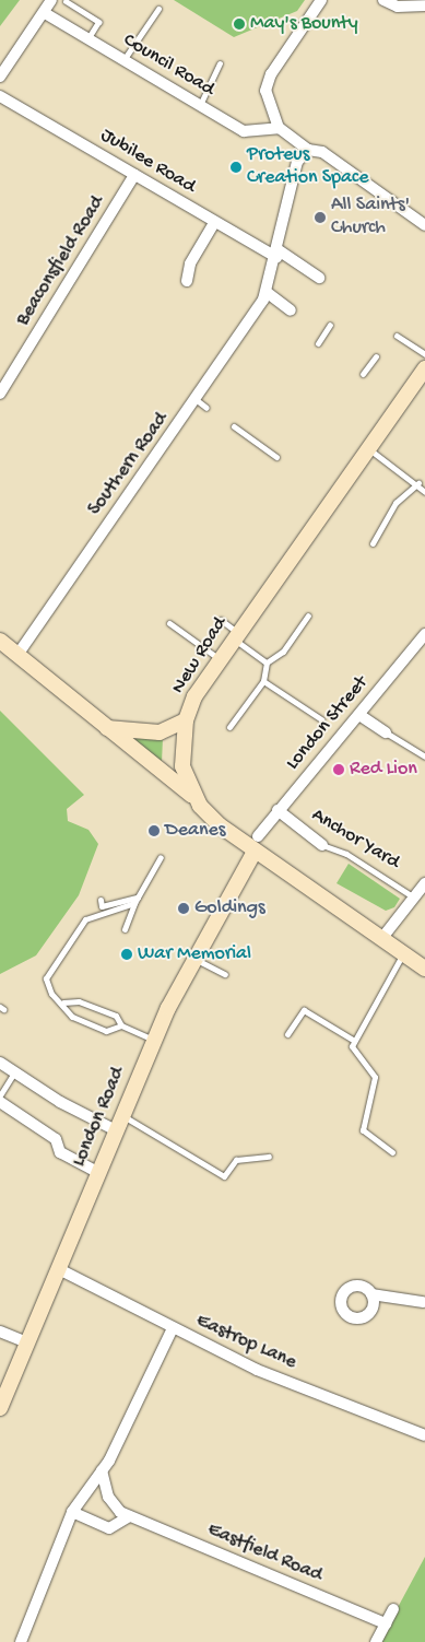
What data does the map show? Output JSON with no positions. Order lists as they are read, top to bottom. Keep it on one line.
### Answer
{"streets":{"street":["Council Road","Jubilee Road","Beaconsfield Road","Southern Road","New Road","London Street","Anchor Yard","London Road","Eastrop Lane","Eastfield Road"]},"crossings":[["Jubilee Road","Beaconsfield Road"],["Jubilee Road","Southern Road"],["New Road","London Road"],["London Street","Anchor Yard"],["London Road","Eastrop Lane"]],"places":["May's Bounty","Proteus Creation Space","All Saints' Church","Red Lion","Deanes","Goldings","War Memorial"]}
